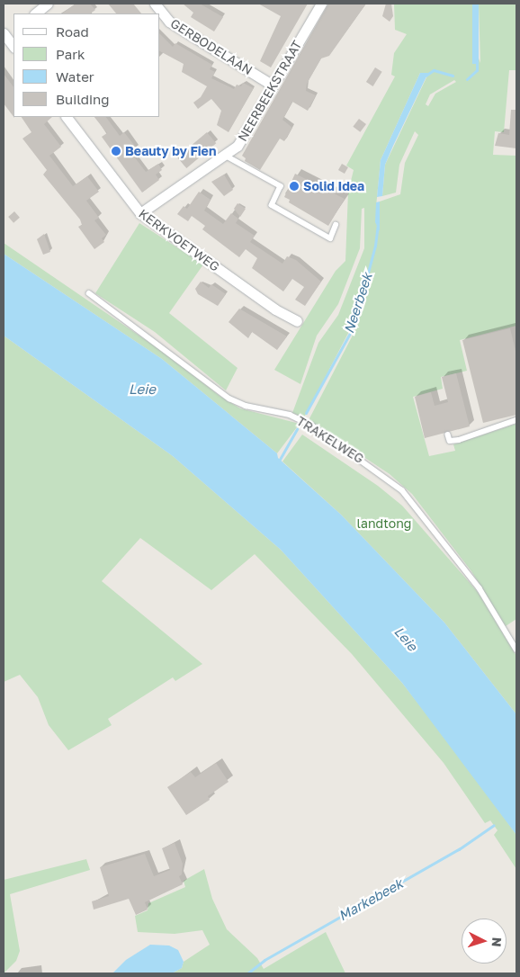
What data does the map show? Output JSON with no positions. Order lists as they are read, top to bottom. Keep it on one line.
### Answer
{"streets":{"street":["GERBODELAAN","NEERBEEKSTRAAT","KERKVOETWEG"],"lane":["TRAKELWEG"]},"crossings":[["GERBODELAAN","NEERBEEKSTRAAT"],["NEERBEEKSTRAAT","KERKVOETWEG"]],"water":["Neerbeek","Leie","Markebeek"],"parks":["landtong"],"places":["Beauty by Fien","Solid Idea"],"legend":["Road","Park","Water","Building"],"north":"right"}
